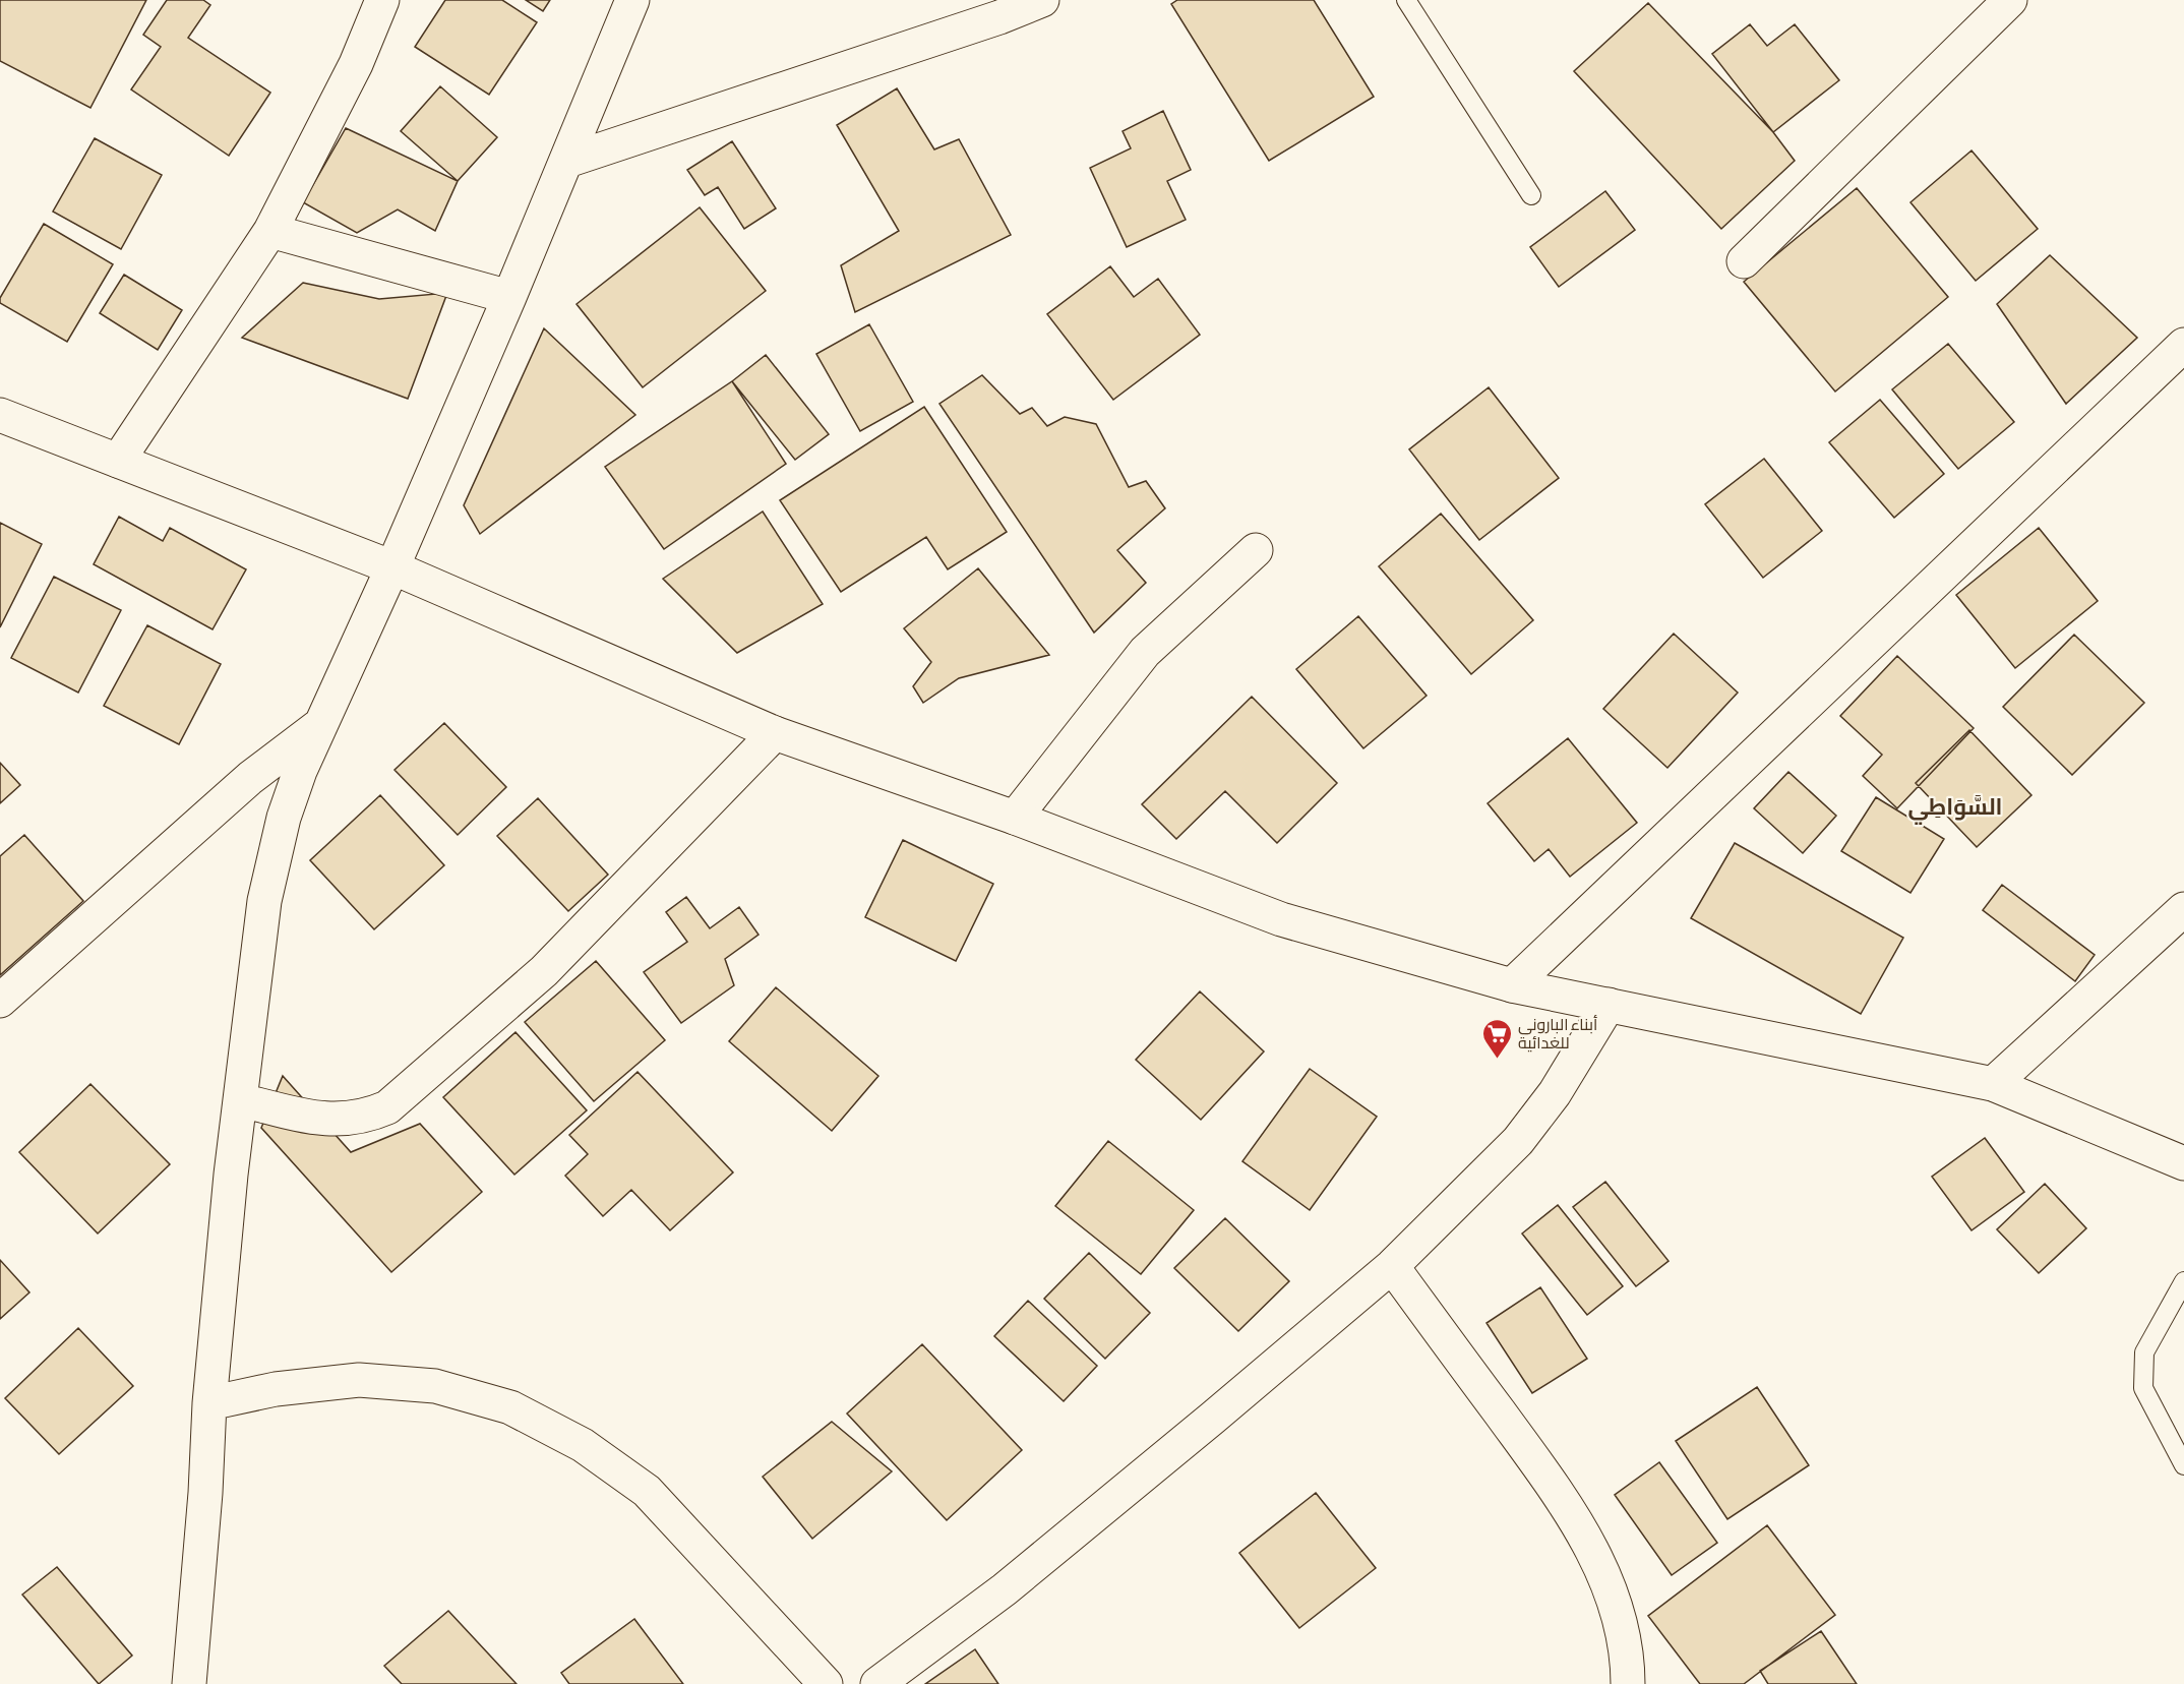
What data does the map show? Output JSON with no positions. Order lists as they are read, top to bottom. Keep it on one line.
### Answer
{"districts":["السَّوَاطِي"],"places":{"supermarket":["أبناء البارونى للغدائية"]}}
